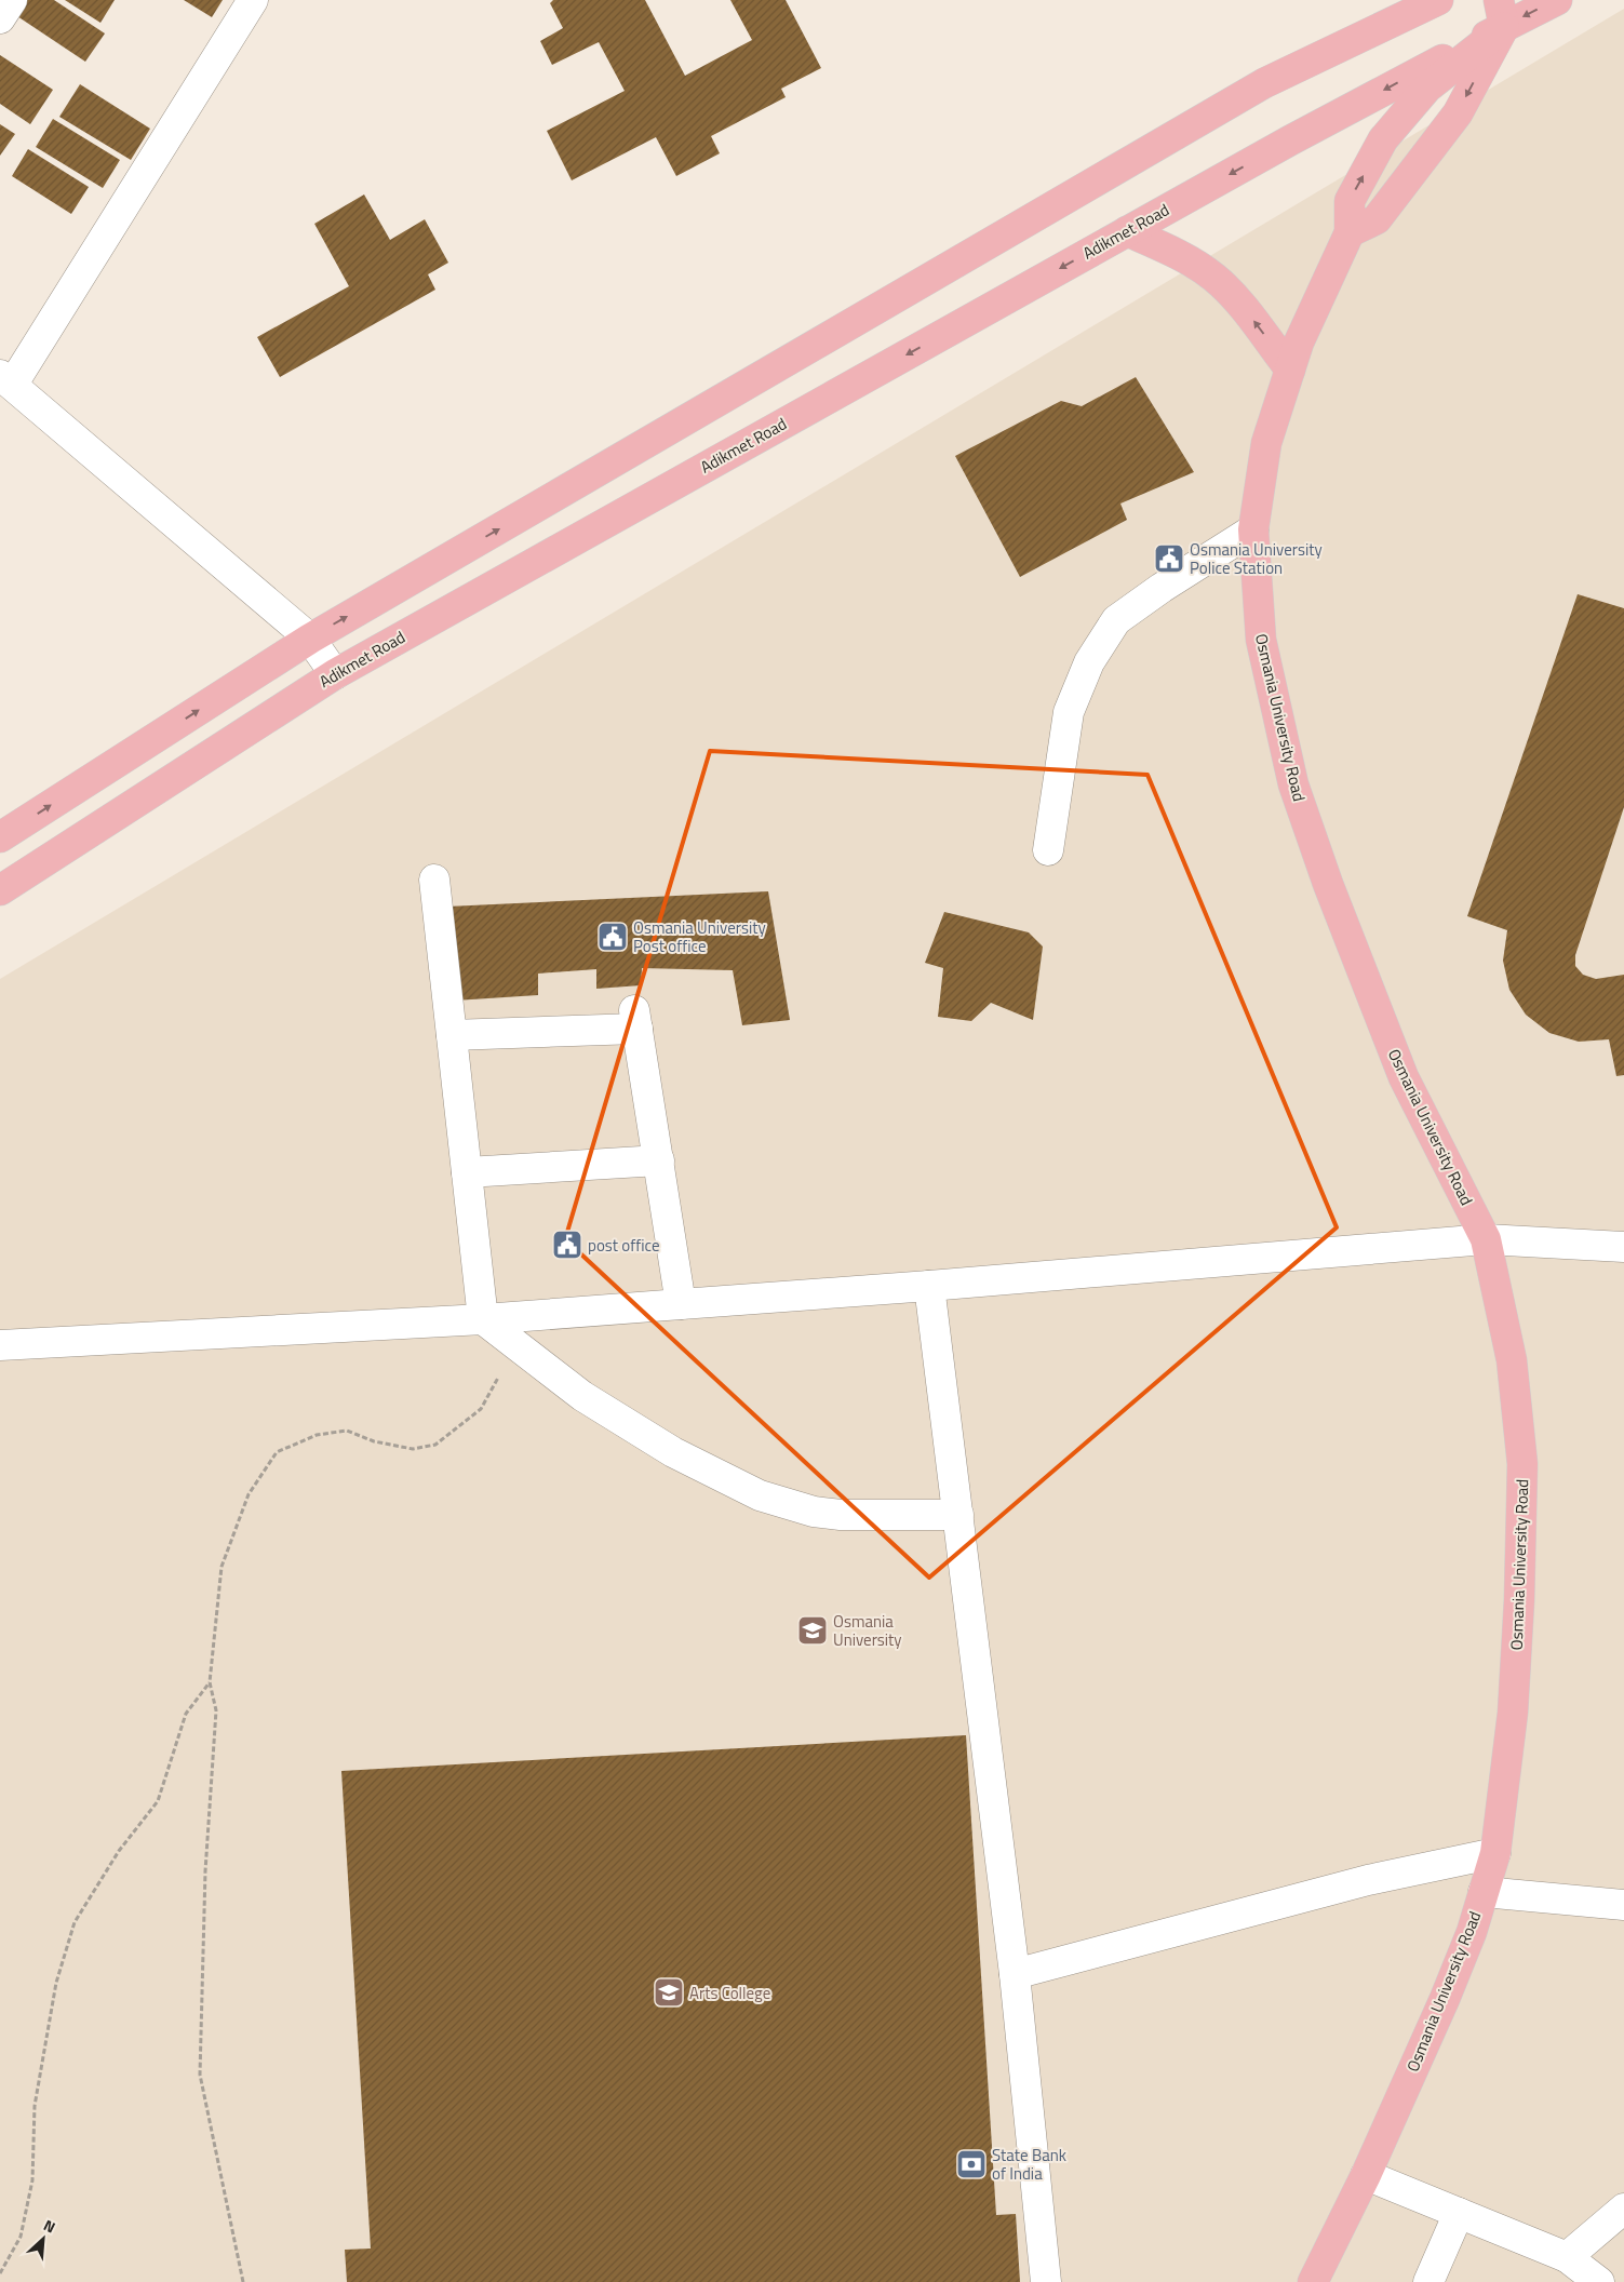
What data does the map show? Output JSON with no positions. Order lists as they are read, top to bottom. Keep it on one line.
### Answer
{"streets":{"main road":["Adikmet Road","Osmania University Road"]},"crossings":[["Adikmet Road","Osmania University Road"]],"places":{"public building":["Osmania University Police Station","Osmania University Post office","post office"],"school or university":["Osmania University","Arts College"],"bank":["State Bank of India"]},"north":"top right"}
